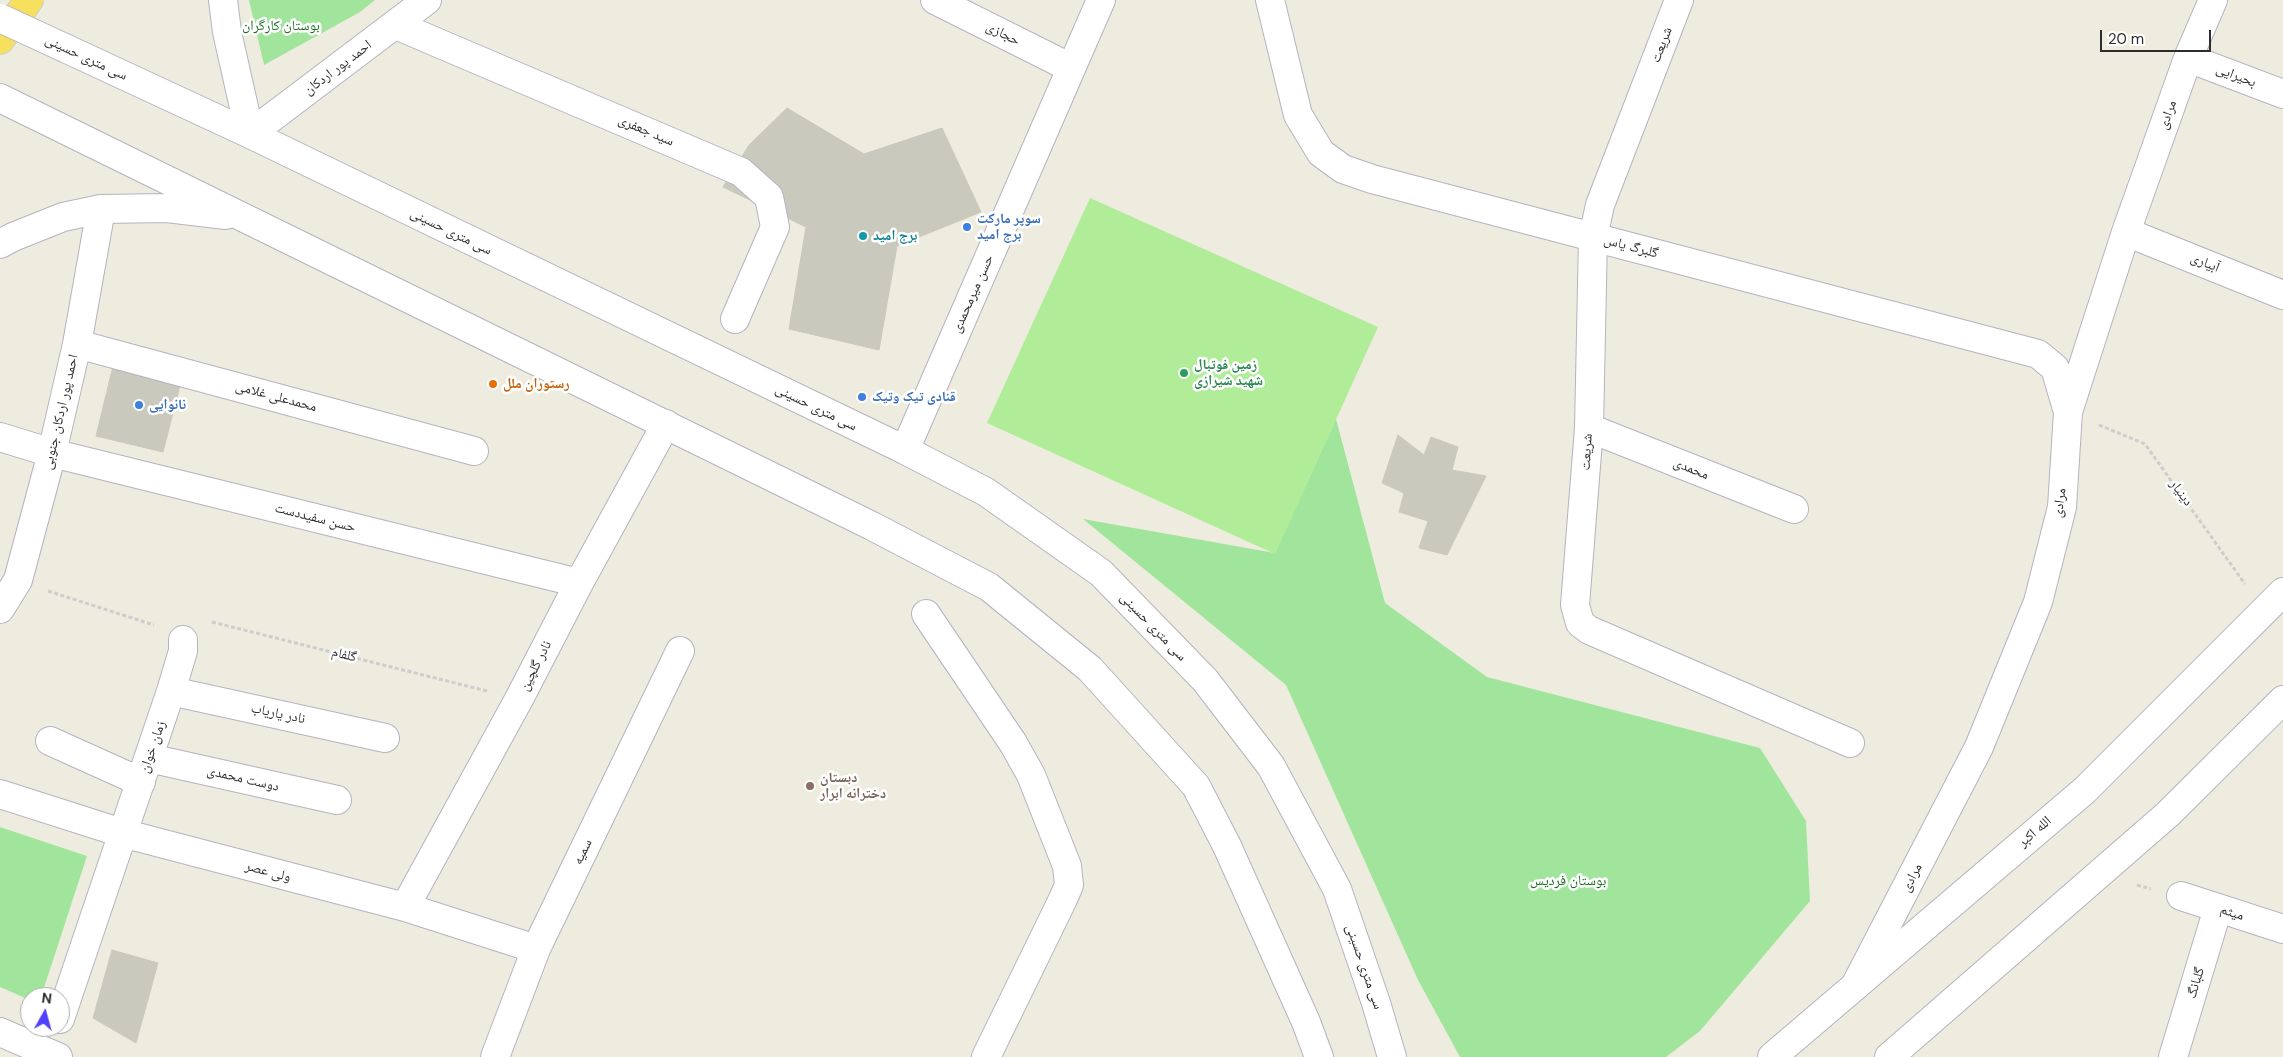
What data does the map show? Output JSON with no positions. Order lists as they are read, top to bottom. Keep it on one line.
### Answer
{"streets":{"street":["حجازی","شریعت","سی متری حسینی","احمد پور اردکان","بحیرایی","مرادی","سید جعفری","گلبرگ یاس","آبیاری","حسن میرمحمدی","محمدعلی غلامی","احمد پور اردکان جنوبی","محمدی","حسن سفیددست","نادر گلچین","نادر یاریاب","زمان خوان","دوست محمدی","الله اکبر","سمیه","ولی عصر","میثم","گلبانگ"],"path":["دینیار","گلفام"]},"crossings":[["حجازی","حسن میرمحمدی"],["شریعت","گلبرگ یاس"],["شریعت","محمدی"],["سی متری حسینی","احمد پور اردکان"],["سی متری حسینی","حسن میرمحمدی"],["احمد پور اردکان","سید جعفری"],["بحیرایی","مرادی"],["مرادی","گلبرگ یاس"],["مرادی","آبیاری"],["مرادی","دینیار"],["مرادی","الله اکبر"],["گلبرگ یاس","دینیار"],["محمدعلی غلامی","احمد پور اردکان جنوبی"],["احمد پور اردکان جنوبی","حسن سفیددست"],["دینیار","الله اکبر"],["حسن سفیددست","نادر گلچین"],["گلفام","نادر گلچین"],["گلفام","زمان خوان"],["نادر گلچین","ولی عصر"],["نادر یاریاب","زمان خوان"],["زمان خوان","دوست محمدی"],["زمان خوان","ولی عصر"],["سمیه","ولی عصر"],["میثم","گلبانگ"]],"parks":["بوستان کارگران","بوستان فردیس"],"places":["سوپر مارکت برج امید","برج امید","زمین فوتبال شهید شیرازی","رستوران ملل","قنادی تیک وتیک","نانوایی","دبستان دخترانه ابرار"],"scale_bar":"20 m","north":"top"}
